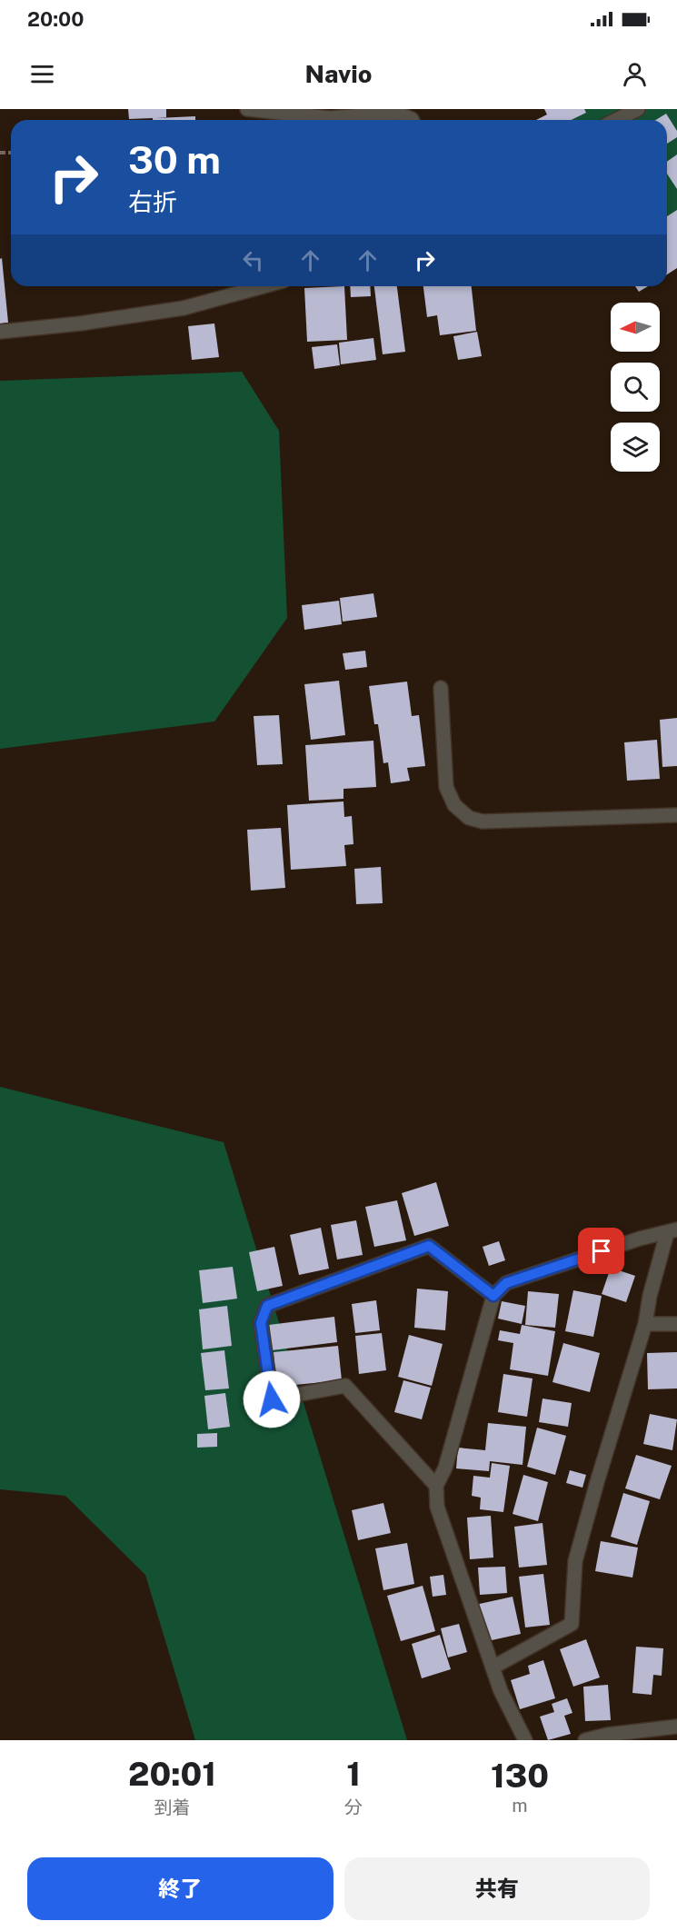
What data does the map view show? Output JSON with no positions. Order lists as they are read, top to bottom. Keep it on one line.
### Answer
{"north":"left","page":{"status":"20:00","header":"Navio","turn":["30 m","右折"],"eta":["20:01","到着","1","分","130","m"],"buttons":["終了","共有"]}}
